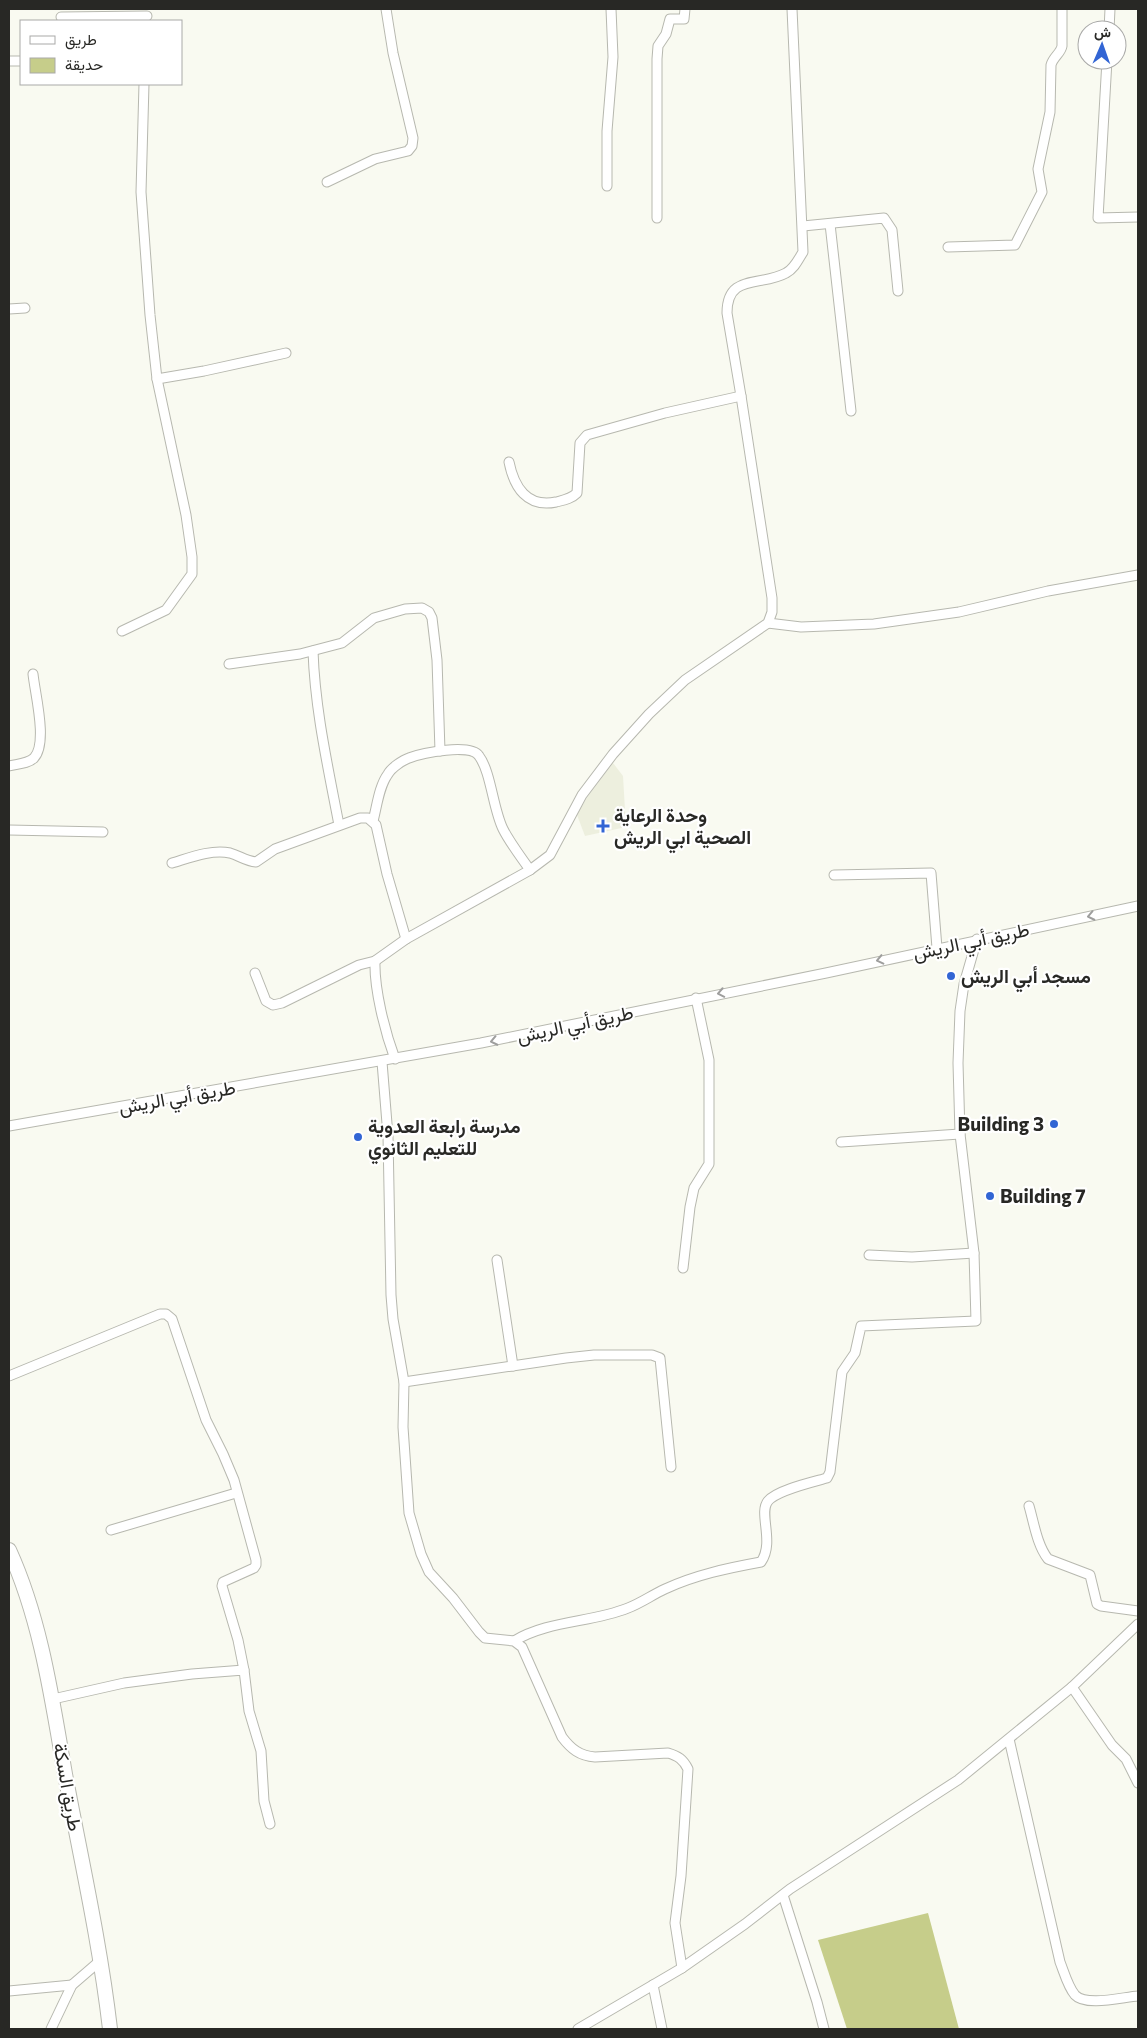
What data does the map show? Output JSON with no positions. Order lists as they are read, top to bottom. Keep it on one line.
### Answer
{"streets":{"main road":["طريق السكة"],"street":["طريق أبي الريش"]},"one_way":["طريق أبي الريش"],"places":{"health":["وحدة الرعاية الصحية ابي الريش"],"other":["مسجد أبي الريش","Building 3","مدرسة رابعة العدوية للتعليم الثانوي","Building 7"]},"legend":["طريق","حديقة"],"north":"top"}
